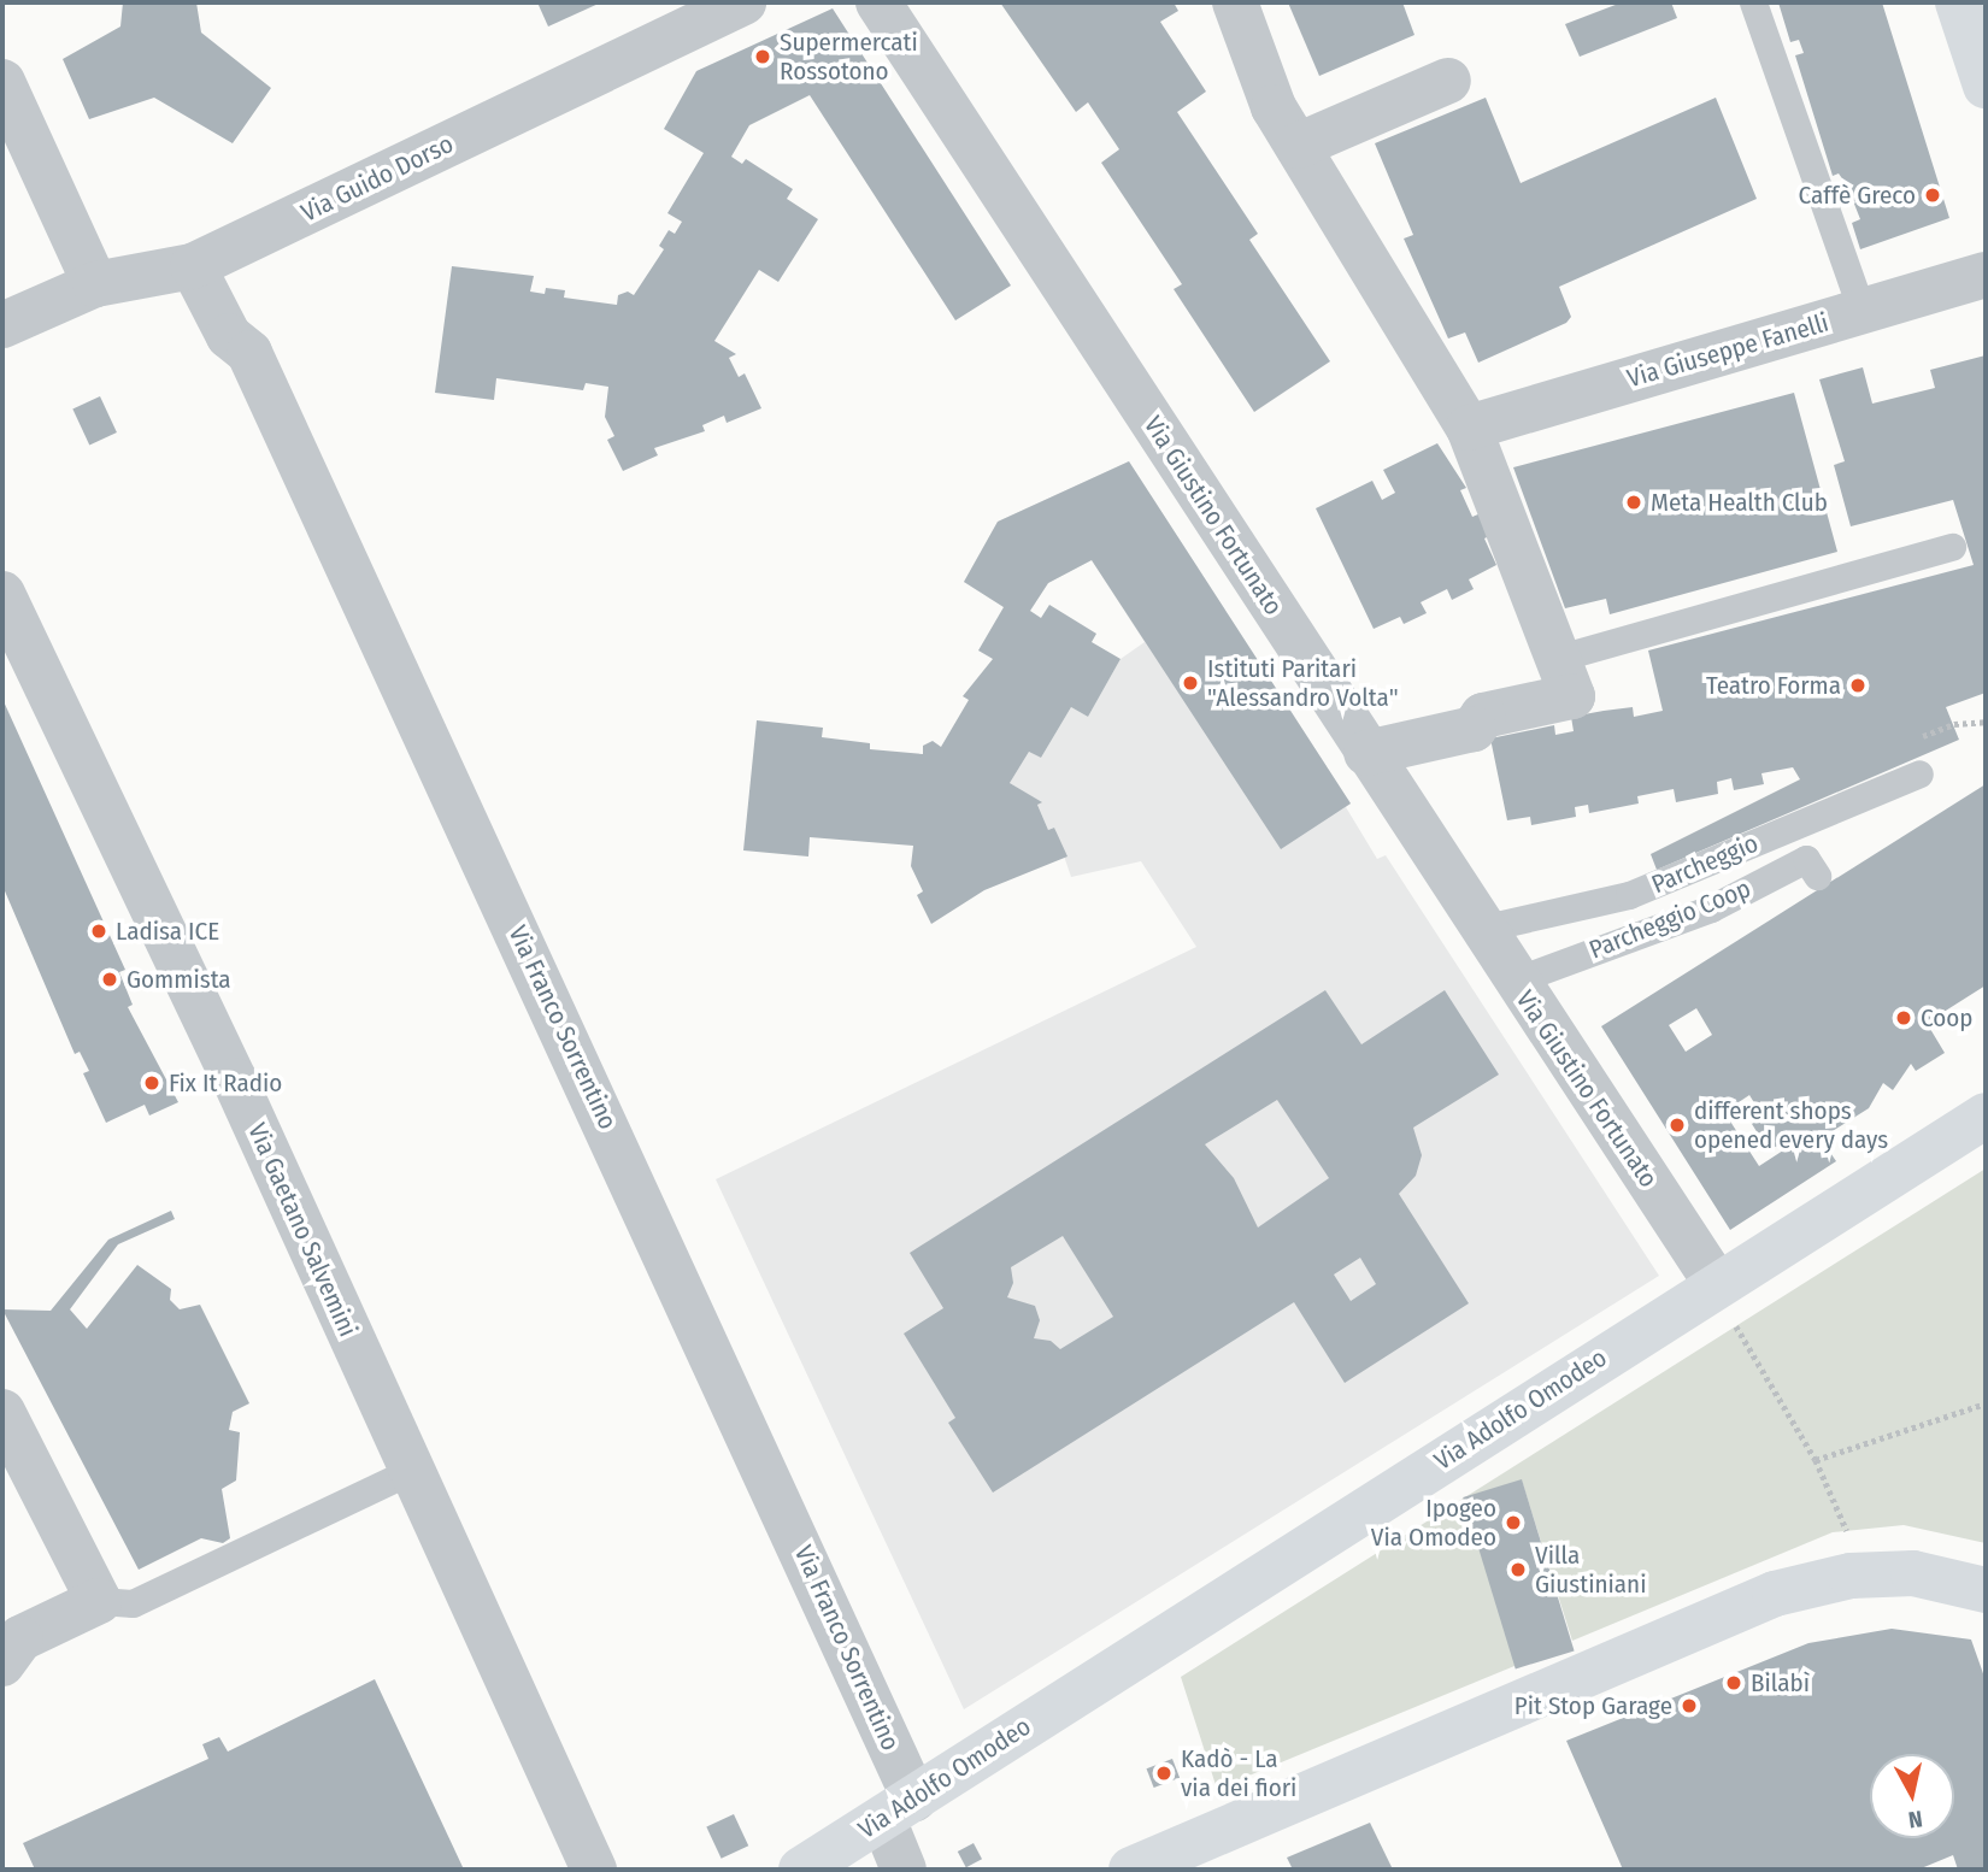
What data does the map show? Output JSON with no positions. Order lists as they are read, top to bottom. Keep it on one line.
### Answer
{"streets":{"main road":["Via Adolfo Omodeo"],"street":["Via Guido Dorso","Via Giuseppe Fanelli","Via Giustino Fortunato","Via Franco Sorrentino","Via Gaetano Salvemini"],"lane":["Parcheggio","Parcheggio Coop"]},"crossings":[["Via Guido Dorso","Via Franco Sorrentino"],["Via Giustino Fortunato","Parcheggio"],["Via Giustino Fortunato","Parcheggio Coop"],["Via Giustino Fortunato","Via Adolfo Omodeo"],["Via Franco Sorrentino","Via Adolfo Omodeo"]],"places":["Supermercati Rossotono","Caffè Greco","Meta Health Club","Istituti Paritari \"Alessandro Volta\"","Teatro Forma","Ladisa ICE","Gommista","Coop","Fix It Radio","different shops opened every days","Ipogeo Via Omodeo","Villa Giustiniani","Bilabì","Pit Stop Garage","Kadò - La via dei fiori"],"north":"bottom"}
